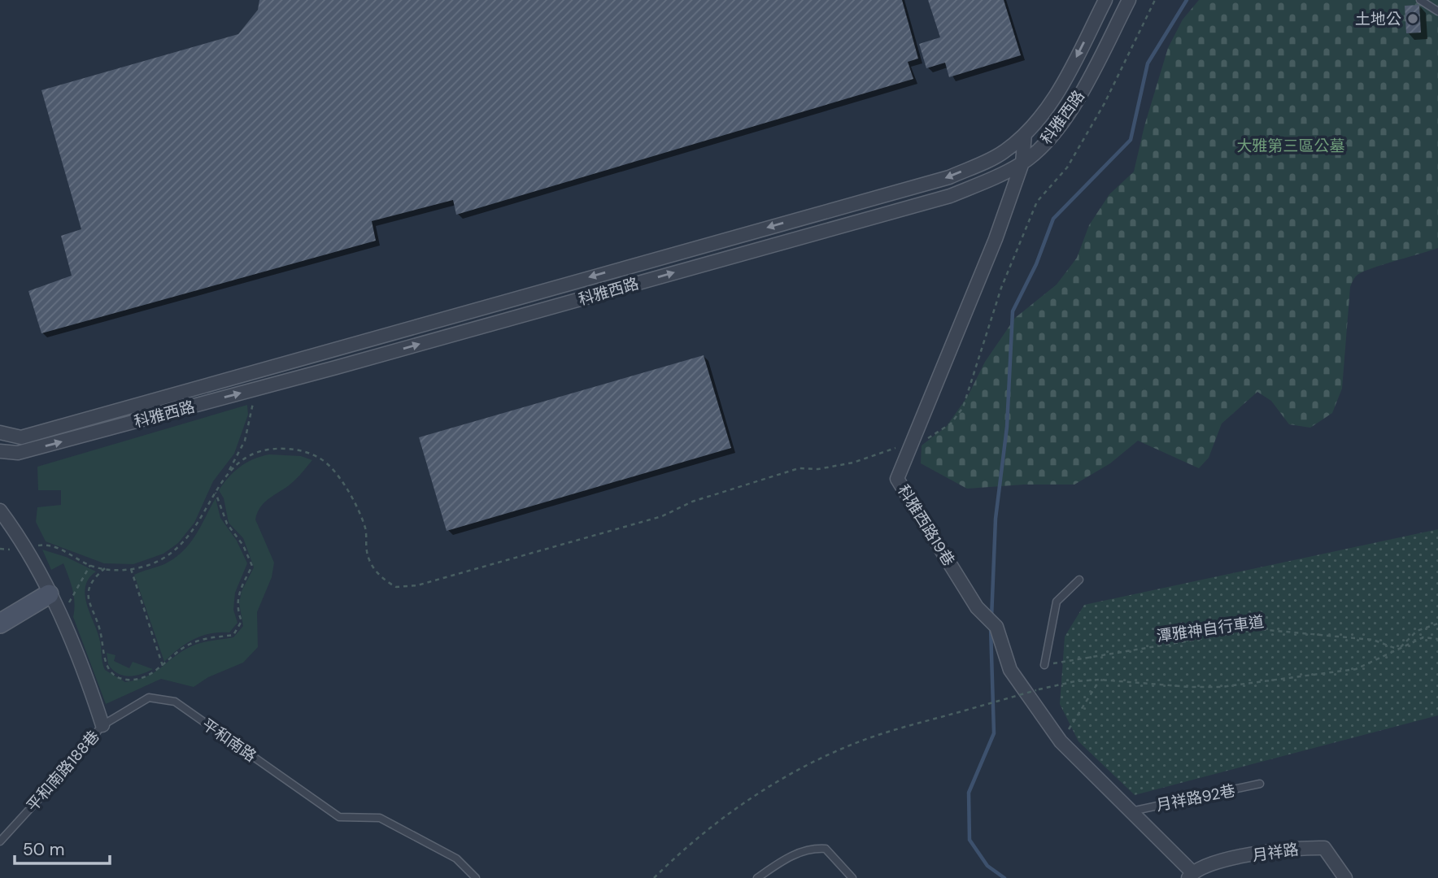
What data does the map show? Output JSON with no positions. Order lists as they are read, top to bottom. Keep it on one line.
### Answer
{"streets":{"street":["科雅西路","科雅西路19巷","月祥路"],"lane":["平和南路","平和南路188巷","月祥路92巷"],"path":["潭雅神自行車道"]},"crossings":[["科雅西路","科雅西路19巷"],["科雅西路19巷","月祥路92巷"],["科雅西路19巷","月祥路"],["平和南路","平和南路188巷"],["月祥路92巷","月祥路"]],"parks":["大雅第三區公墓"],"places":["土地公"],"scale_bar":"50 m"}
